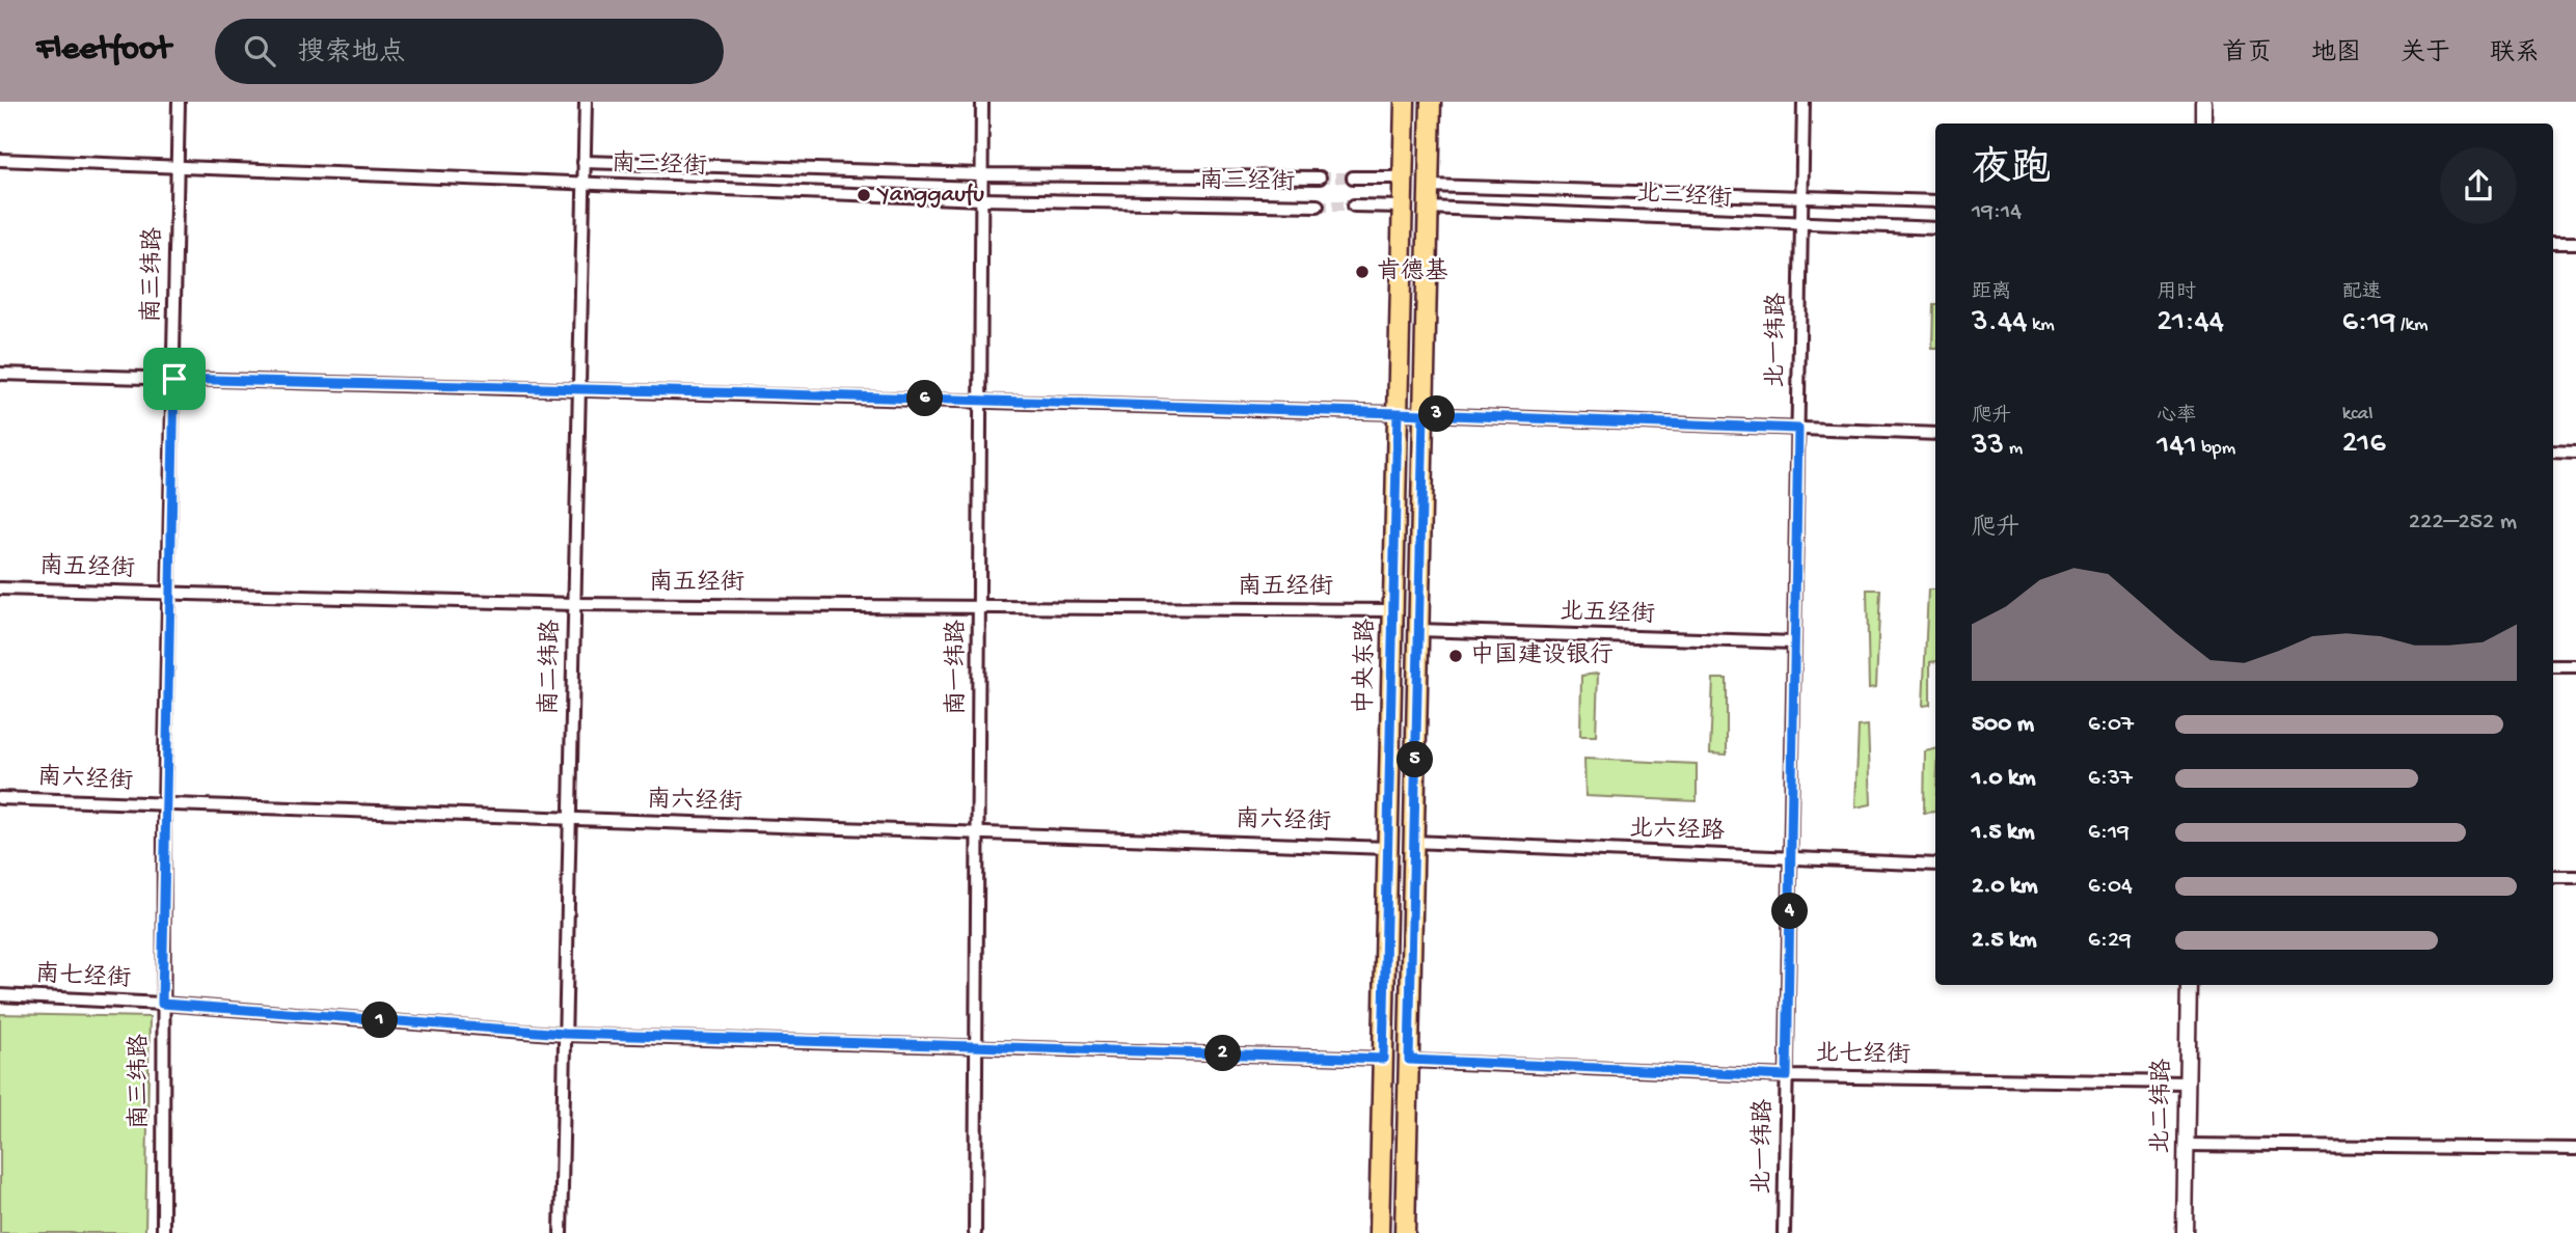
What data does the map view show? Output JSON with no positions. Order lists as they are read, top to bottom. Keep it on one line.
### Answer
{"streets":{"main road":["中央东路"],"street":["南三经街","北三经街","南三纬路","北一纬路","南五经街","北五经街","南二纬路","南一纬路","南六经街","北六经路","南七经街","北七经街","北二纬路"]},"crossings":[["南三经街","南三纬路"],["南三经街","南二纬路"],["南三经街","南一纬路"],["北三经街","北一纬路"],["南三纬路","南五经街"],["南三纬路","南六经街"],["南三纬路","南七经街"],["北一纬路","北五经街"],["北一纬路","北六经路"],["北一纬路","北七经街"],["南五经街","中央东路"],["南五经街","南二纬路"],["南五经街","南一纬路"],["中央东路","南六经街"],["中央东路","南七经街"],["南二纬路","南六经街"],["南二纬路","南七经街"],["南一纬路","南六经街"],["南一纬路","南七经街"],["北七经街","北二纬路"]],"places":["Yanggaufu","肯德基","中国建设银行"],"page":{"header":"Fleetfoot","search":"搜索地点","nav":["首页","地图","关于","联系"],"heading":["夜跑","19:14"],"stats":[["距离","3.44 km"],["用时","21:44"],["配速","6:19 /km"],["爬升","33 m"],["心率","141 bpm"],["kcal","216"]],"pins":["6","3","5","4","1","2"],"chart":["爬升","222–252 m"],"list":[{"name":"500 m","note":"6:07"},{"name":"1.0 km","note":"6:37"},{"name":"1.5 km","note":"6:19"},{"name":"2.0 km","note":"6:04"},{"name":"2.5 km","note":"6:29"}]}}
